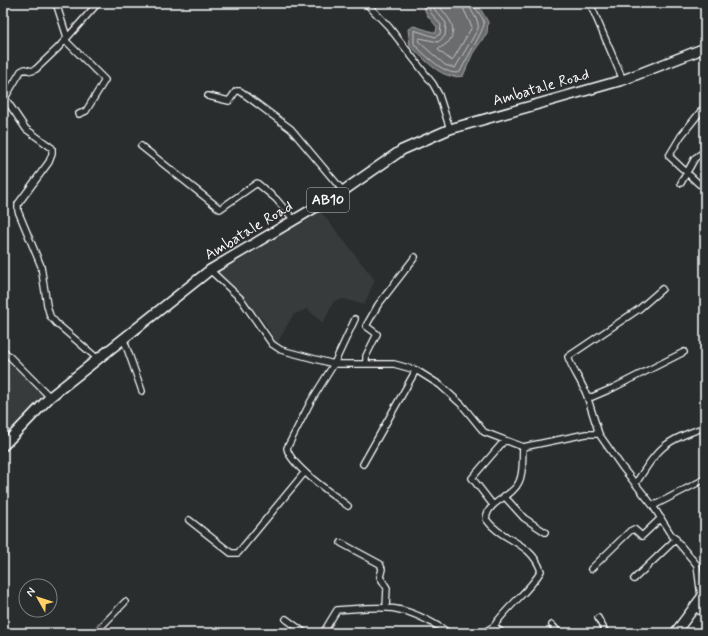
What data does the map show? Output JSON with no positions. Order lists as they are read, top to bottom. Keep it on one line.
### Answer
{"streets":{"main road":["Ambatale Road","AB10"]},"north":"top left"}
